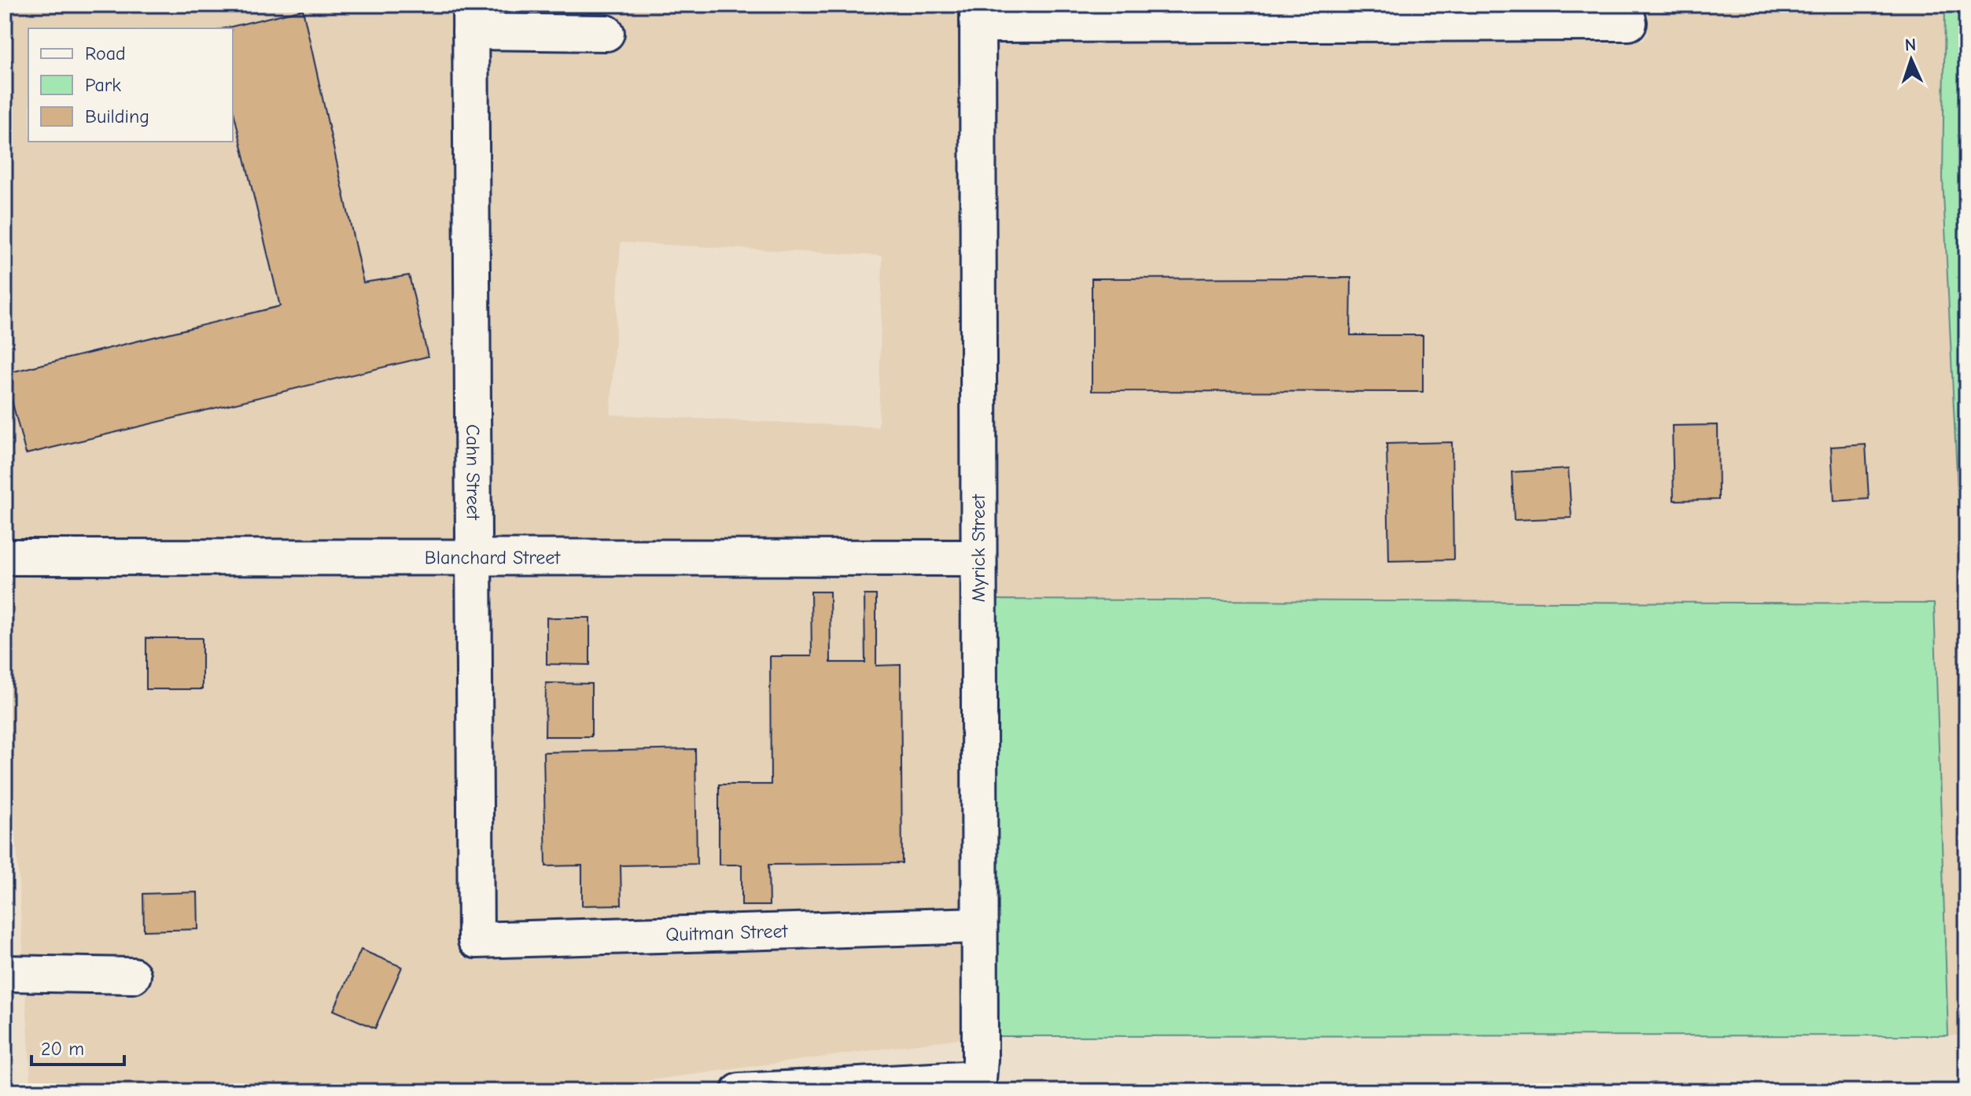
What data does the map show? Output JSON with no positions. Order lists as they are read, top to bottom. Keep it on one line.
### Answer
{"streets":{"street":["Cahn Street","Myrick Street","Blanchard Street","Quitman Street"]},"crossings":[["Cahn Street","Blanchard Street"],["Cahn Street","Quitman Street"],["Myrick Street","Blanchard Street"],["Myrick Street","Quitman Street"]],"legend":["Road","Park","Building"],"scale_bar":"20 m","north":"top"}
